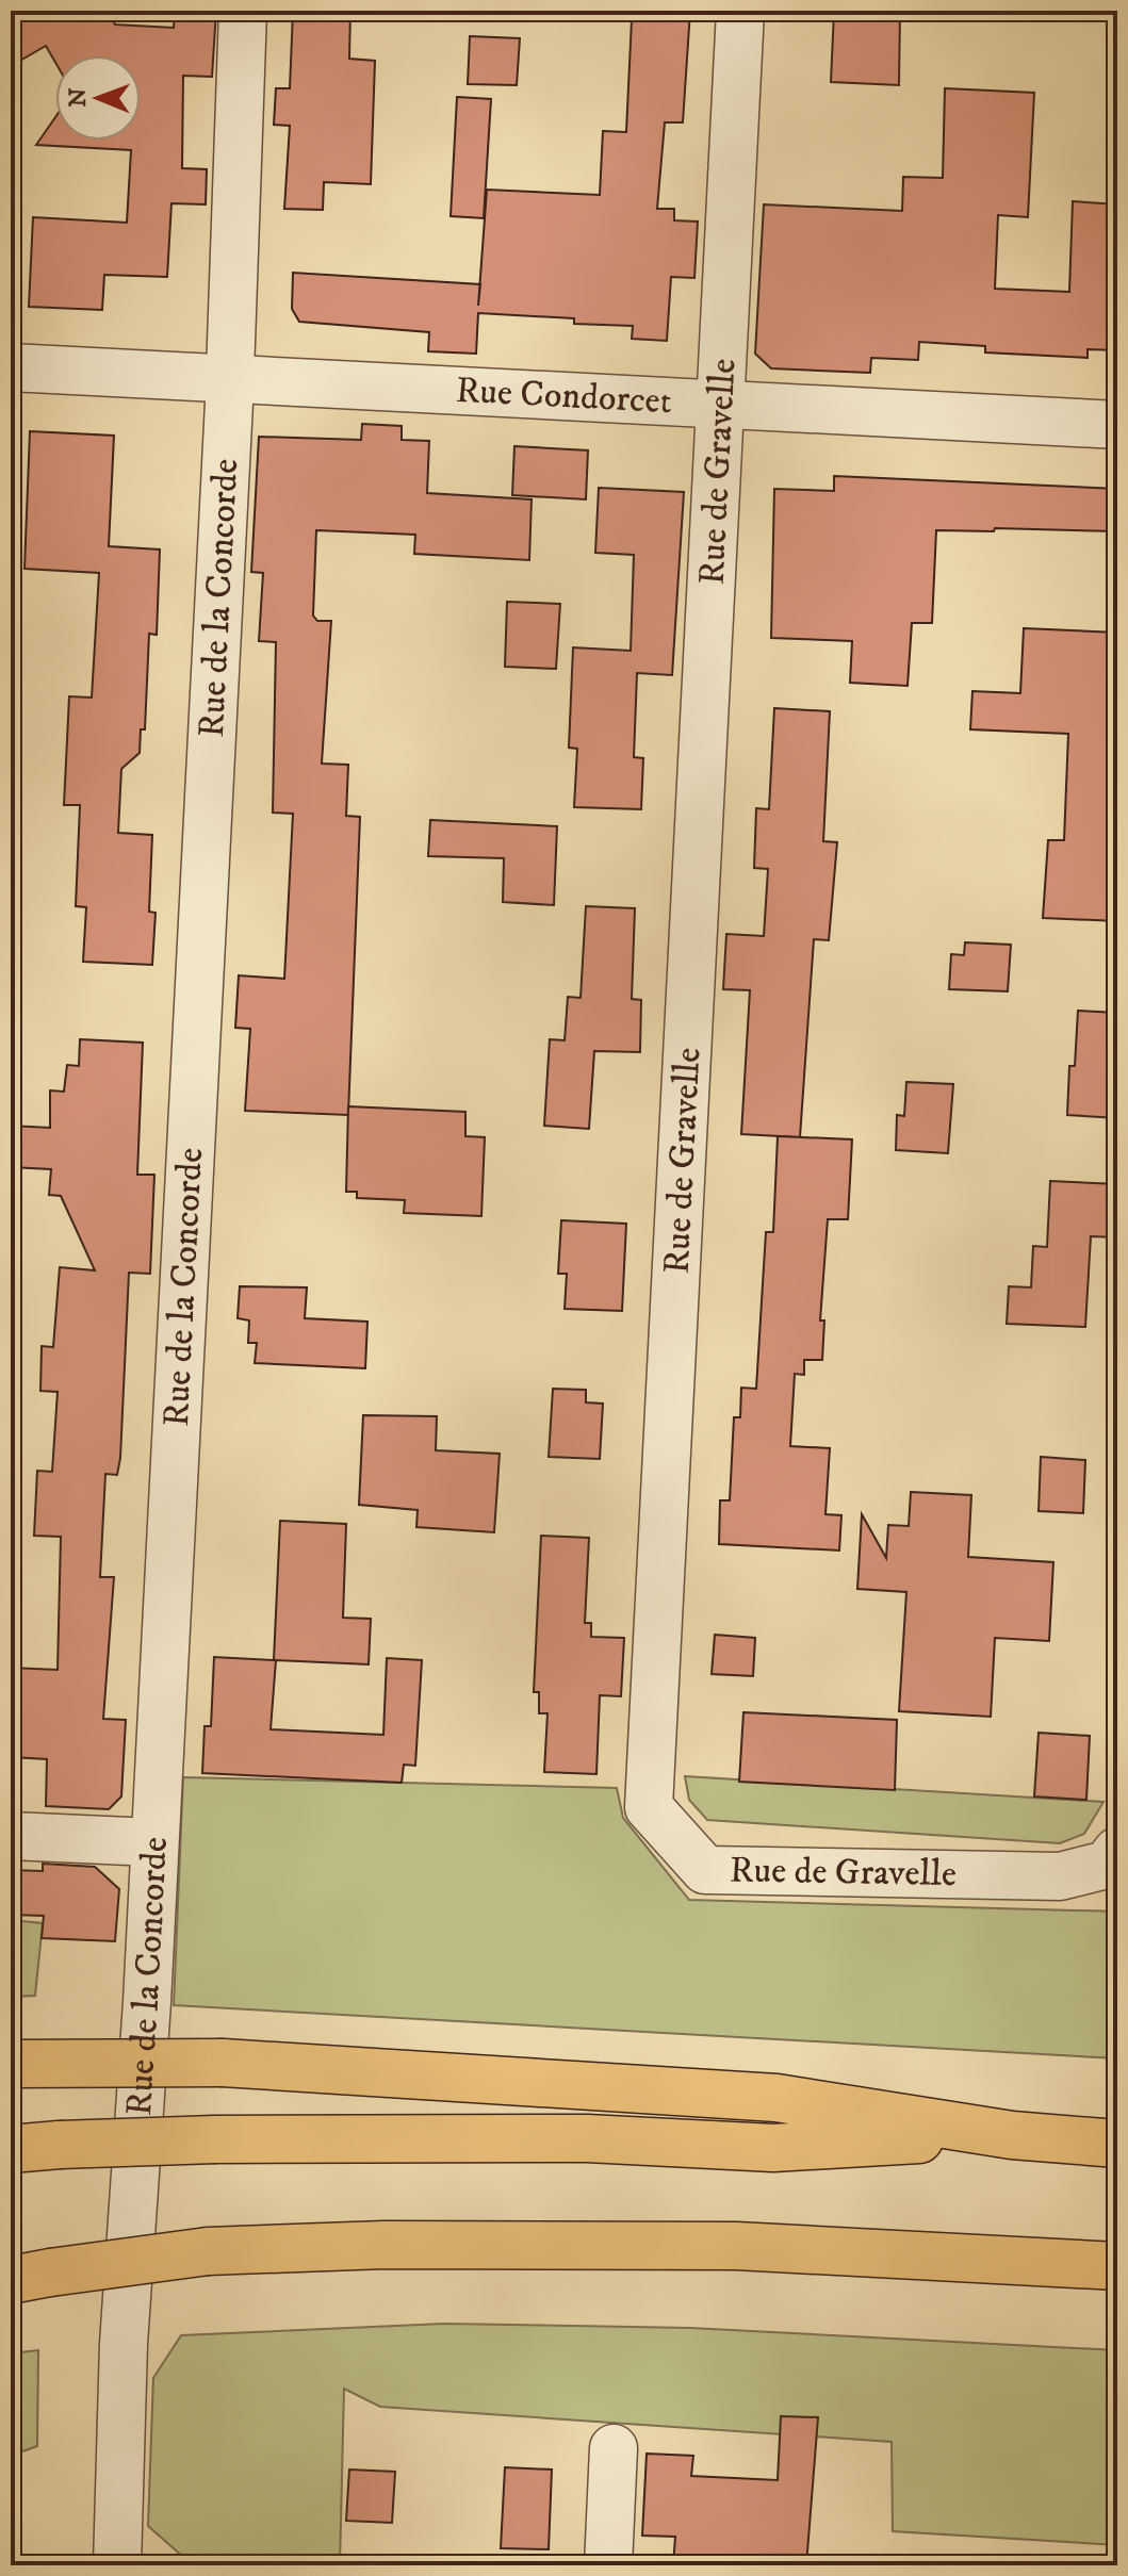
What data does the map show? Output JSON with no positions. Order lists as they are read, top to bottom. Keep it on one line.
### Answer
{"streets":{"street":["Rue Condorcet","Rue de Gravelle","Rue de la Concorde"]},"crossings":[["Rue Condorcet","Rue de Gravelle"],["Rue Condorcet","Rue de la Concorde"]],"north":"left"}
